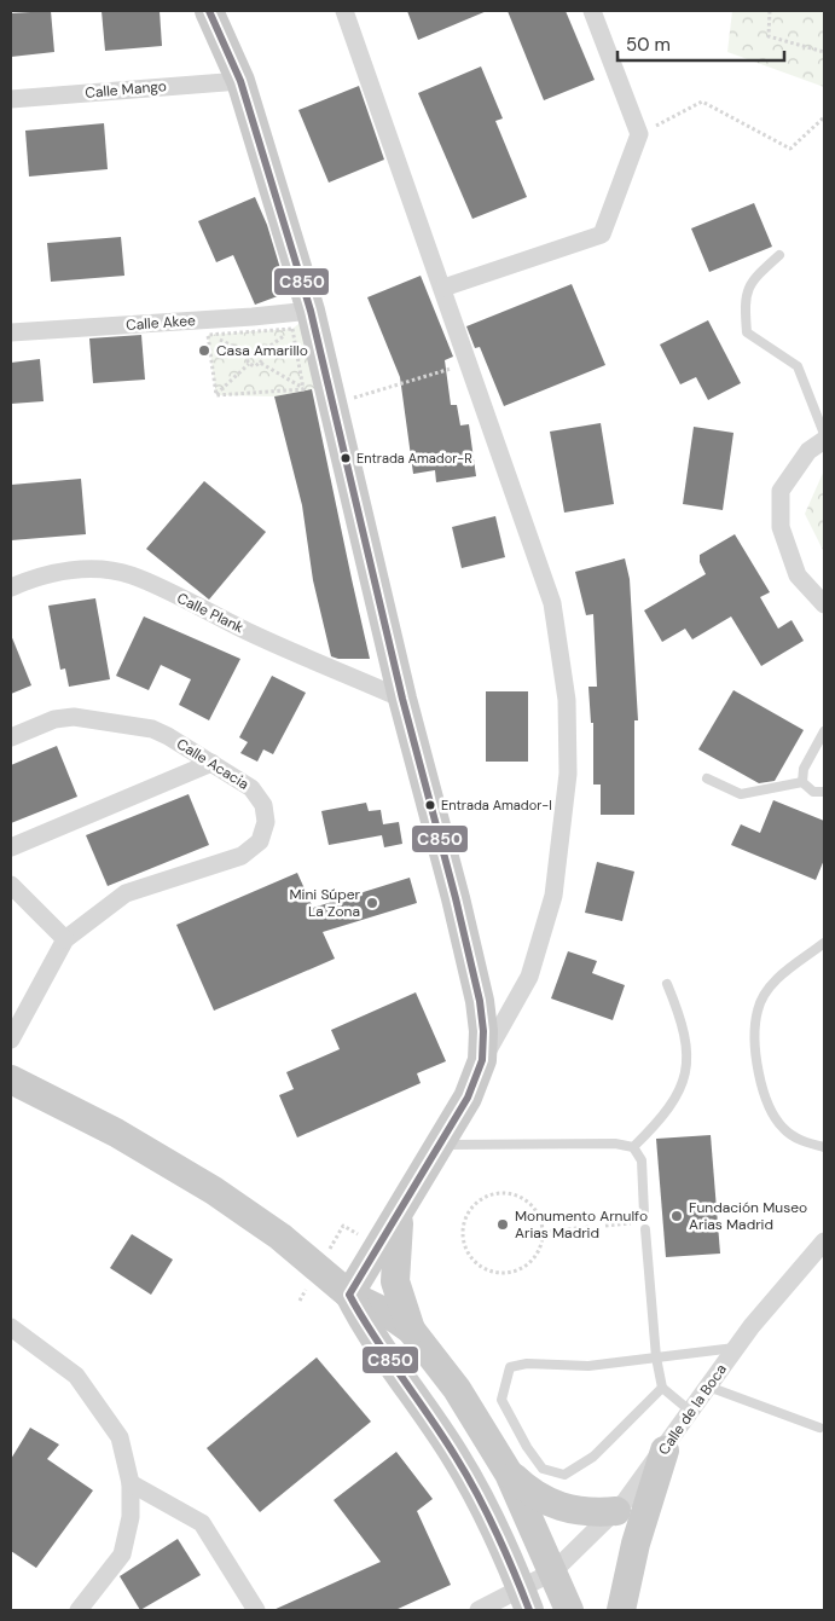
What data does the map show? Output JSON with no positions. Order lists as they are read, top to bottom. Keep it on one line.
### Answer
{"streets":{"street":["Calle Mango","Calle Akee","Calle Plank","Calle Acacia","Calle de la Boca"]},"places":["Casa Amarillo","Entrada Amador-R","Entrada Amador-I","Mini Súper La Zona","Fundación Museo Arias Madrid","Monumento Arnulfo Arias Madrid"],"lines":["transit line C850"],"scale_bar":"50 m"}
